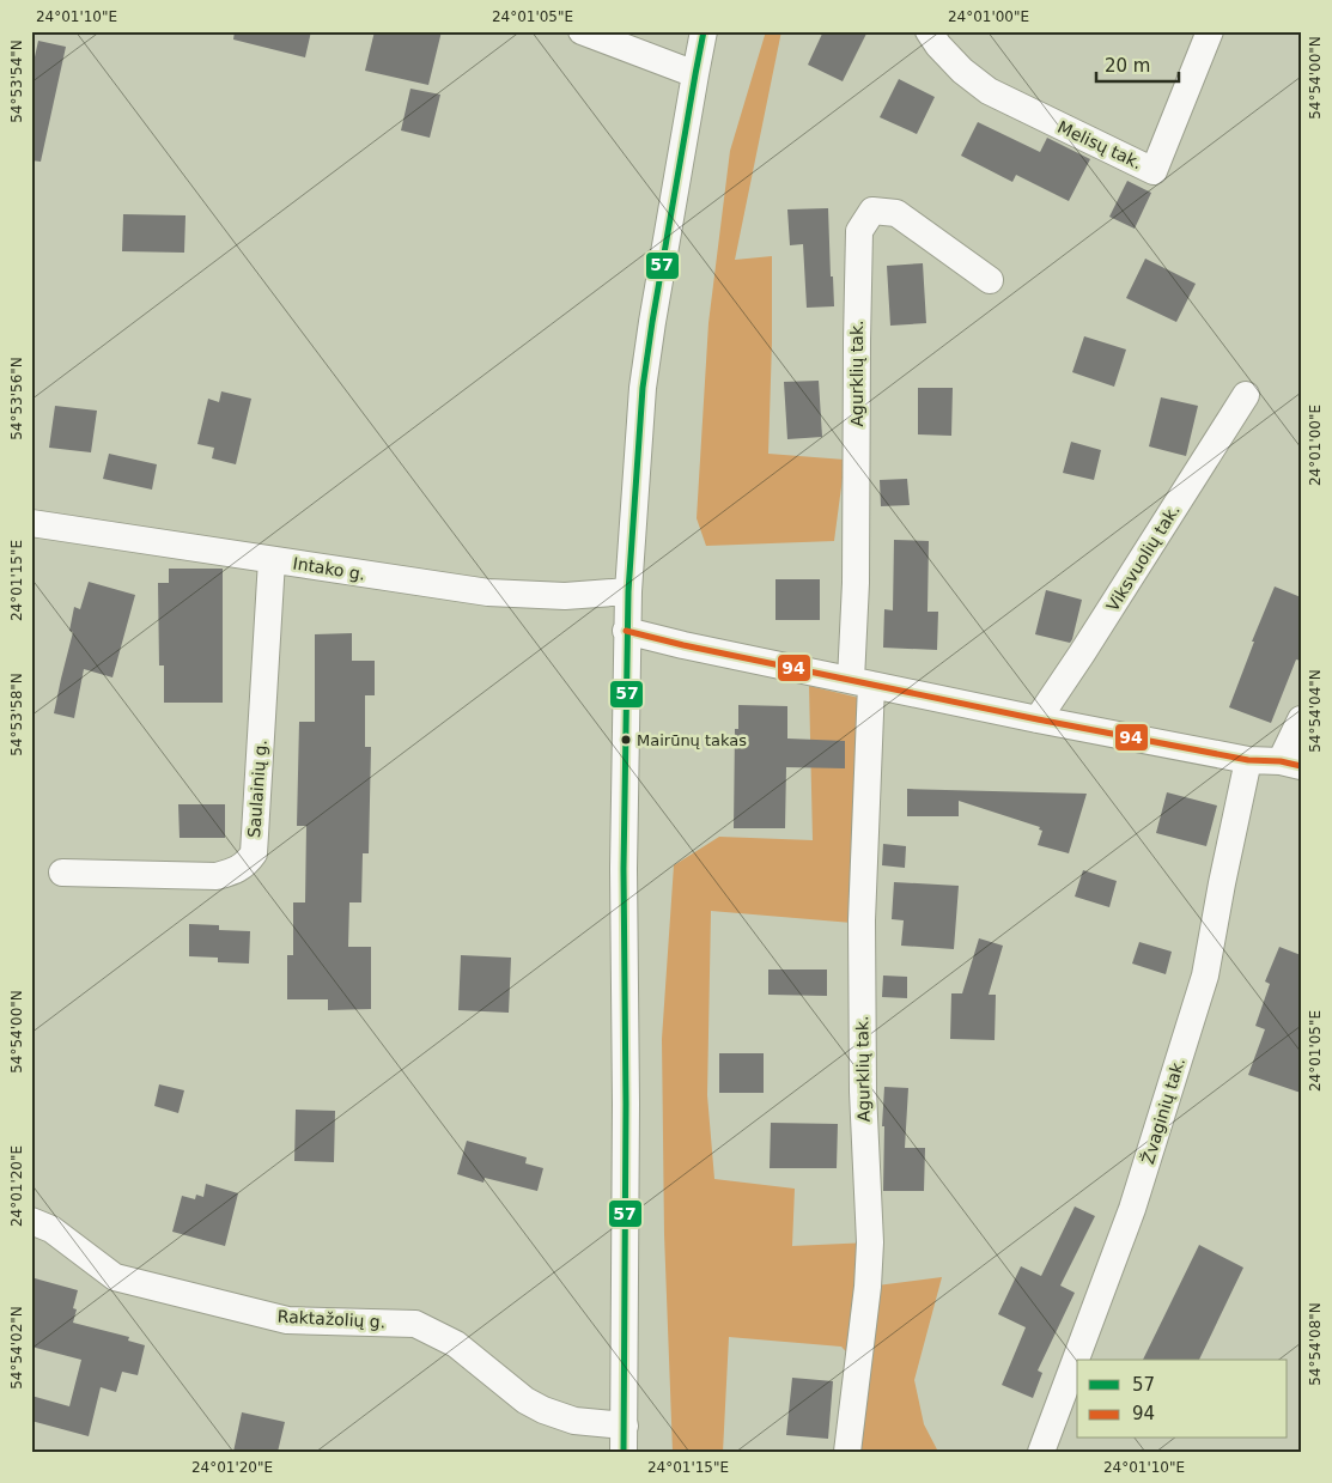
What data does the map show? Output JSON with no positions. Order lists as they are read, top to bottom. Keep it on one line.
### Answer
{"streets":{"street":["Melisų tak.","Agurklių tak.","Viksvuolių tak.","Intako g.","Saulainių g.","Žvaginių tak.","Raktažolių g."]},"crossings":[["Intako g.","Saulainių g."]],"places":["Mairūnų takas"],"lines":["transit line 57","transit line 94"],"legend":["57","94"],"scale_bar":"20 m","coordinates":["24°01'10\"E","24°01'05\"E","24°01'00\"E","54°54'00\"N","54°53'54\"N","54°53'56\"N","24°01'15\"E","54°54'04\"N","54°53'58\"N","24°01'20\"E","54°54'08\"N","54°54'02\"N"]}
